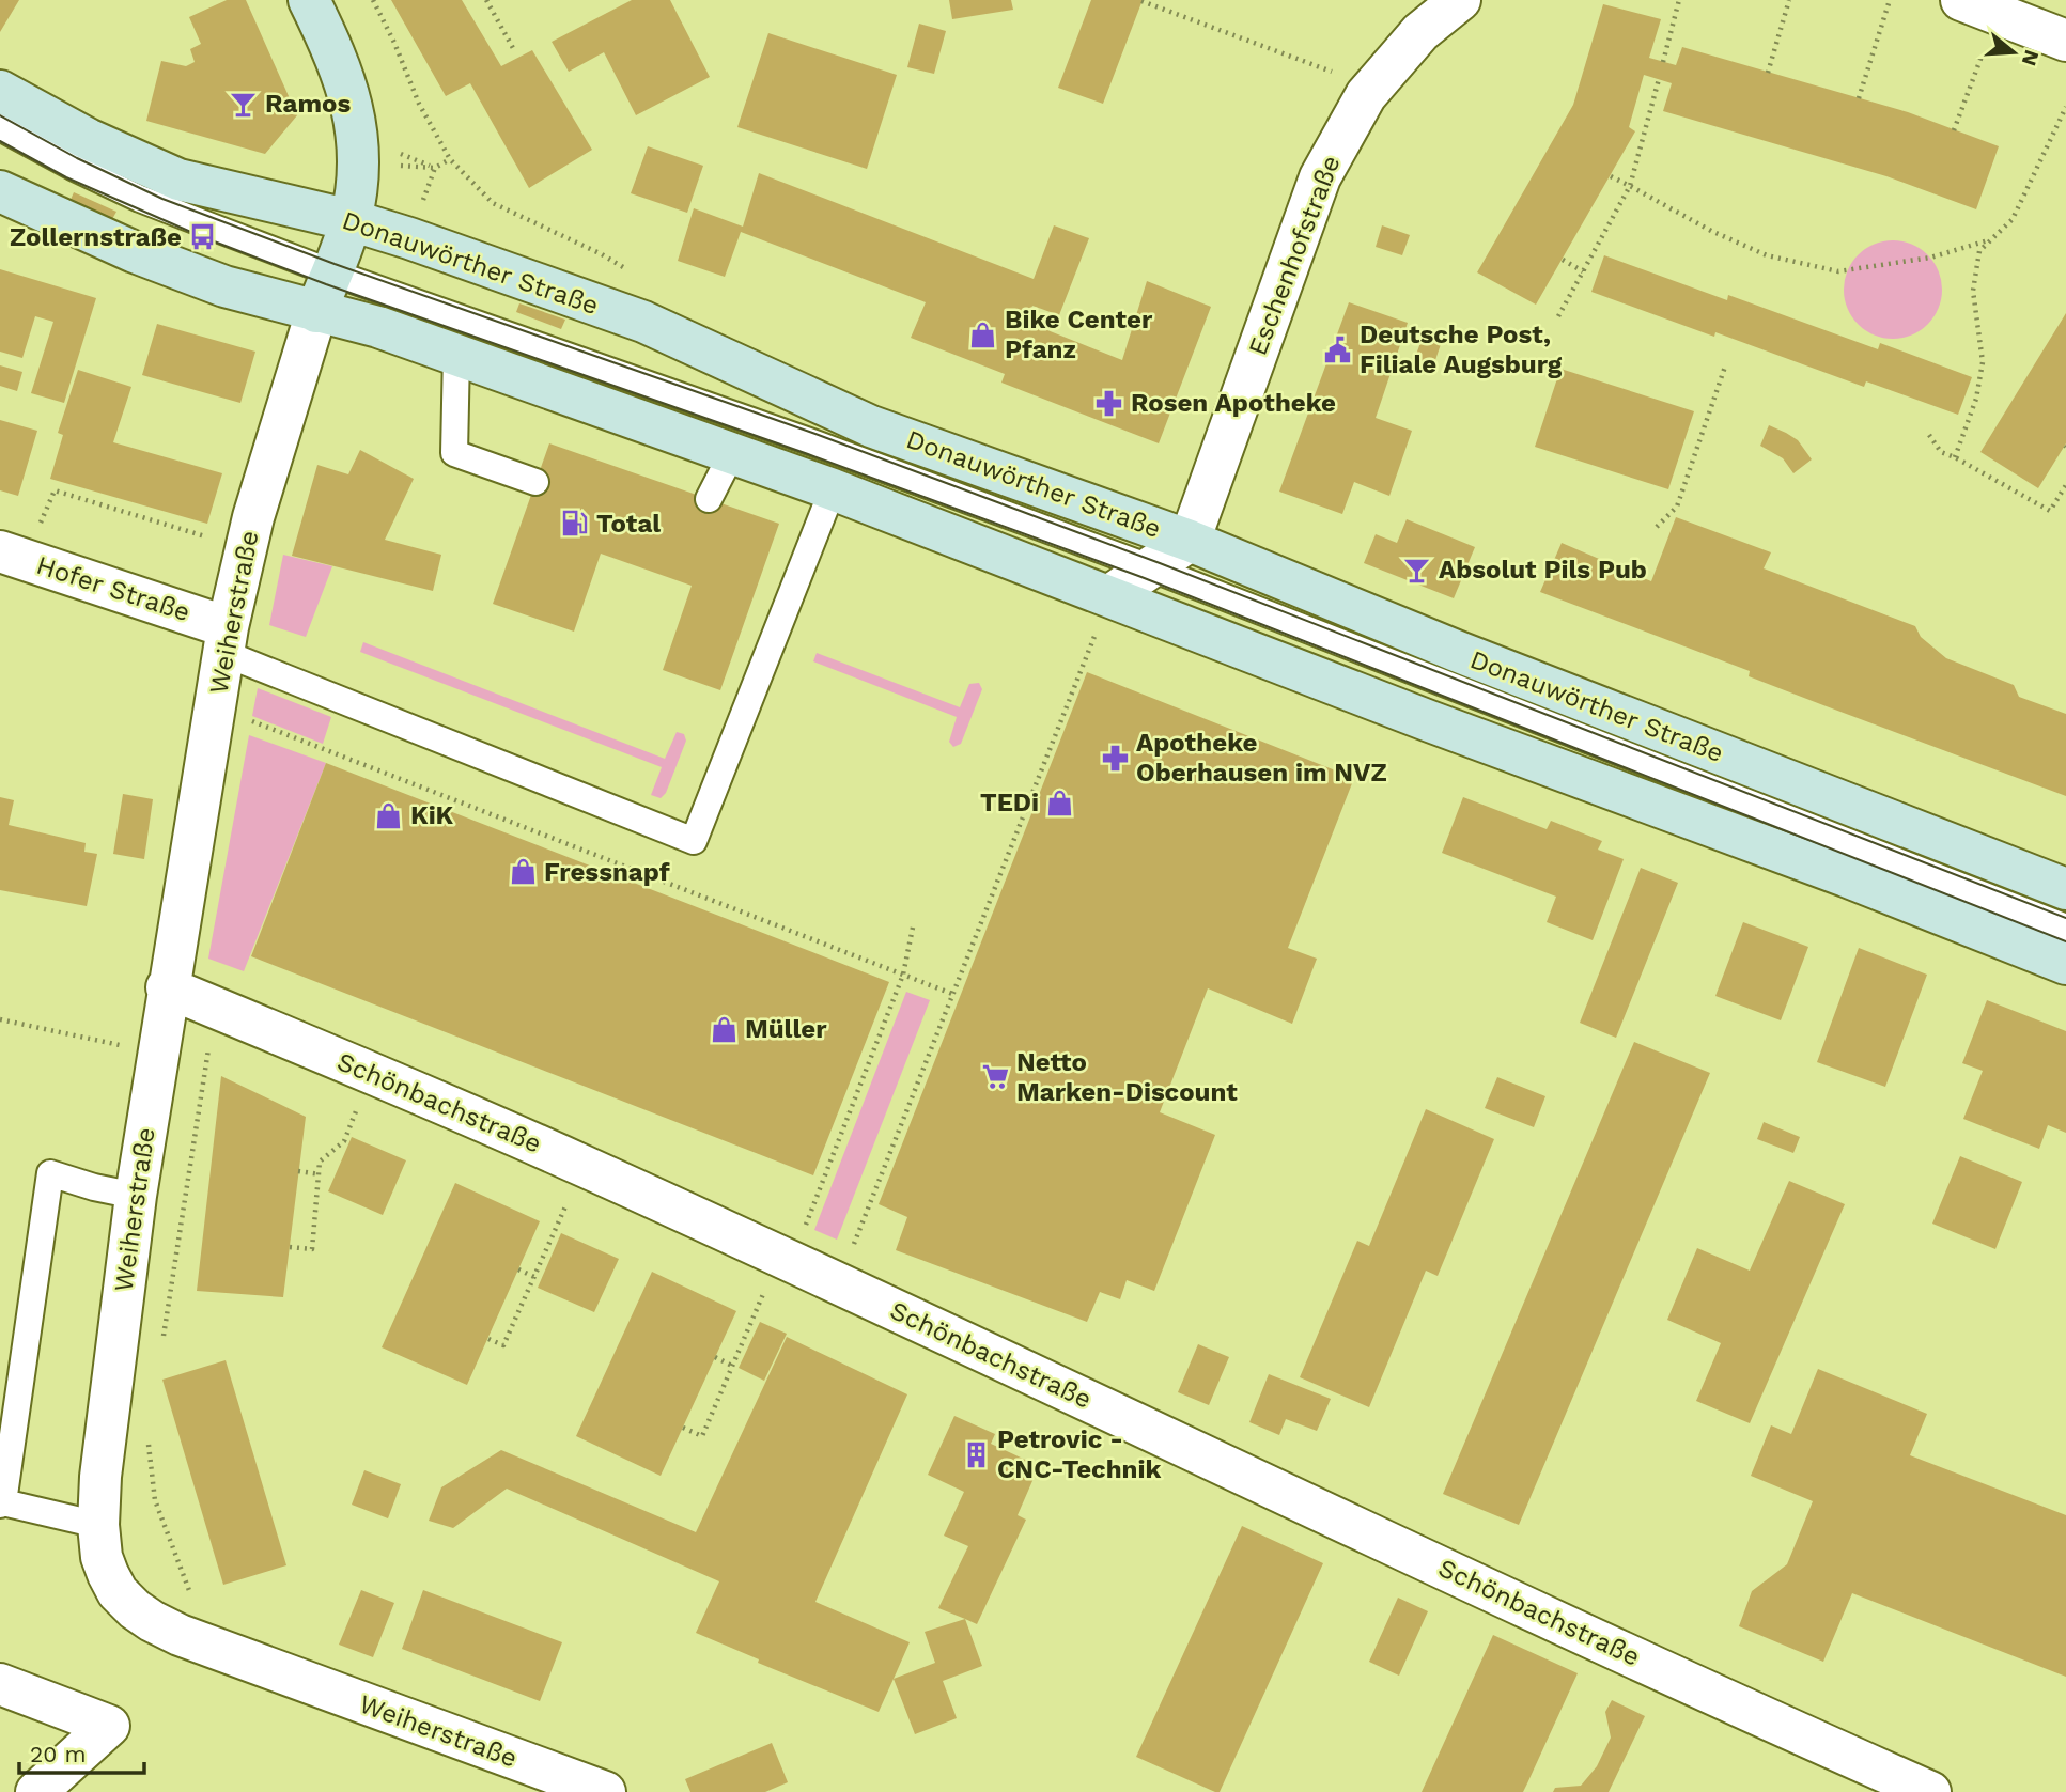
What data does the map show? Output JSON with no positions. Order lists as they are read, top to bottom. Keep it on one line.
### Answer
{"streets":{"main road":["Donauwörther Straße"],"street":["Eschenhofstraße","Hofer Straße","Weiherstraße","Schönbachstraße"]},"crossings":[["Eschenhofstraße","Donauwörther Straße"],["Hofer Straße","Weiherstraße"],["Weiherstraße","Schönbachstraße"]],"places":{"bar":["Ramos","Absolut Pils Pub"],"bus stop":["Zollernstraße"],"shop":["Bike Center Pfanz","TEDi","KiK","Fressnapf","Müller"],"public building":["Deutsche Post, Filiale Augsburg"],"pharmacy":["Rosen Apotheke","Apotheke Oberhausen im NVZ"],"fuel station":["Total"],"supermarket":["Netto Marken-Discount"],"building":["Petrovic - CNC-Technik"]},"scale_bar":"20 m","north":"right"}
